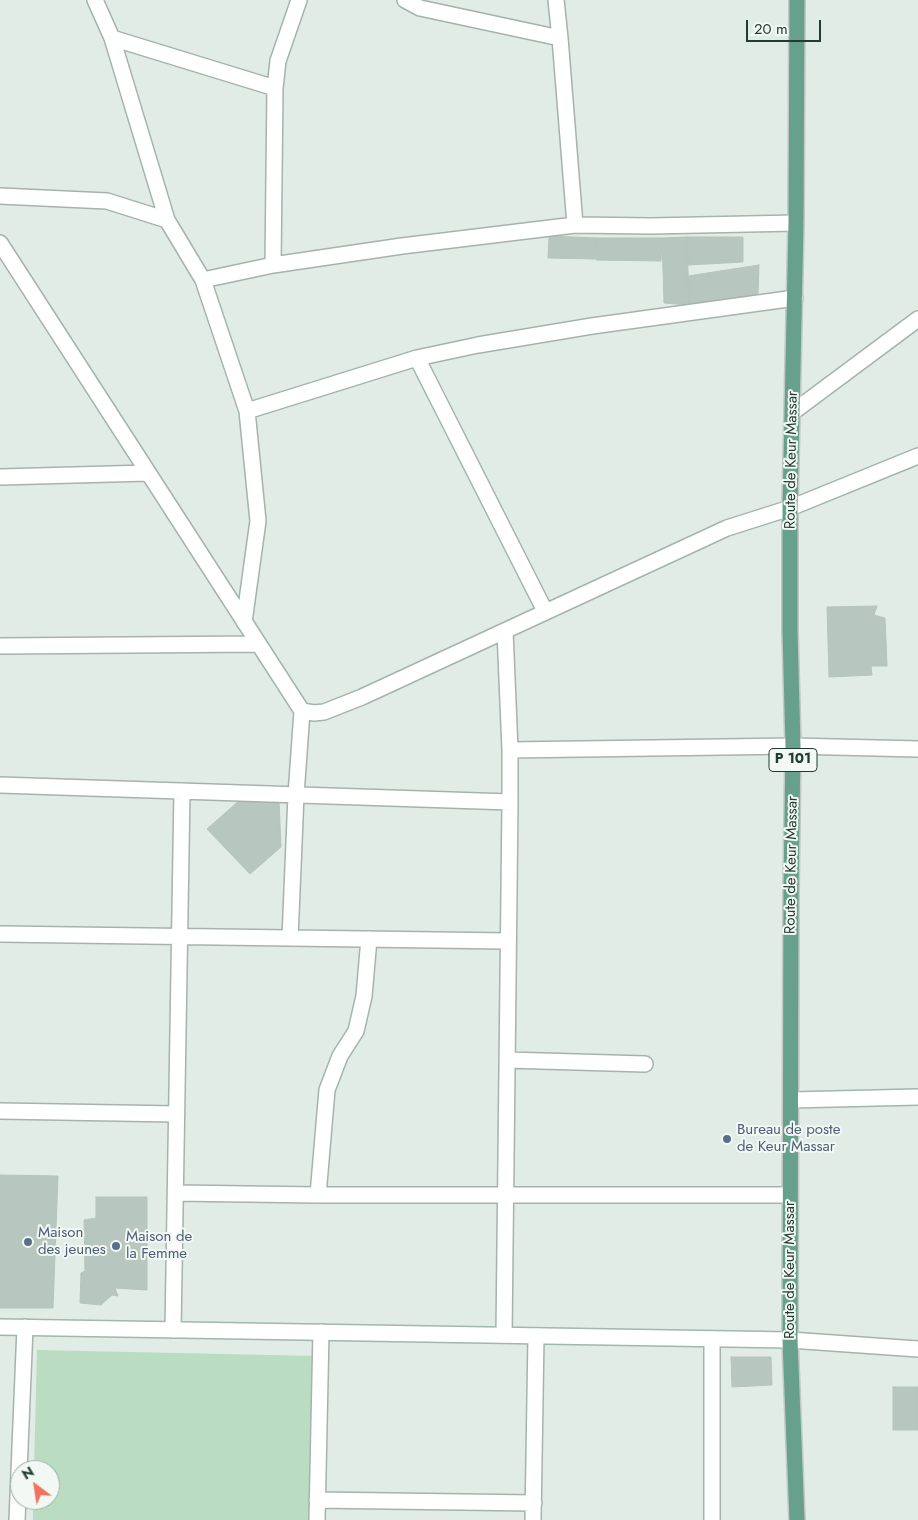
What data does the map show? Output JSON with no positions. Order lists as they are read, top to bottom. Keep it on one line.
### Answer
{"streets":{"main road":["Route de Keur Massar","P 101"]},"places":["Bureau de poste de Keur Massar","Maison des jeunes","Maison de la Femme"],"scale_bar":"20 m","north":"top left"}
